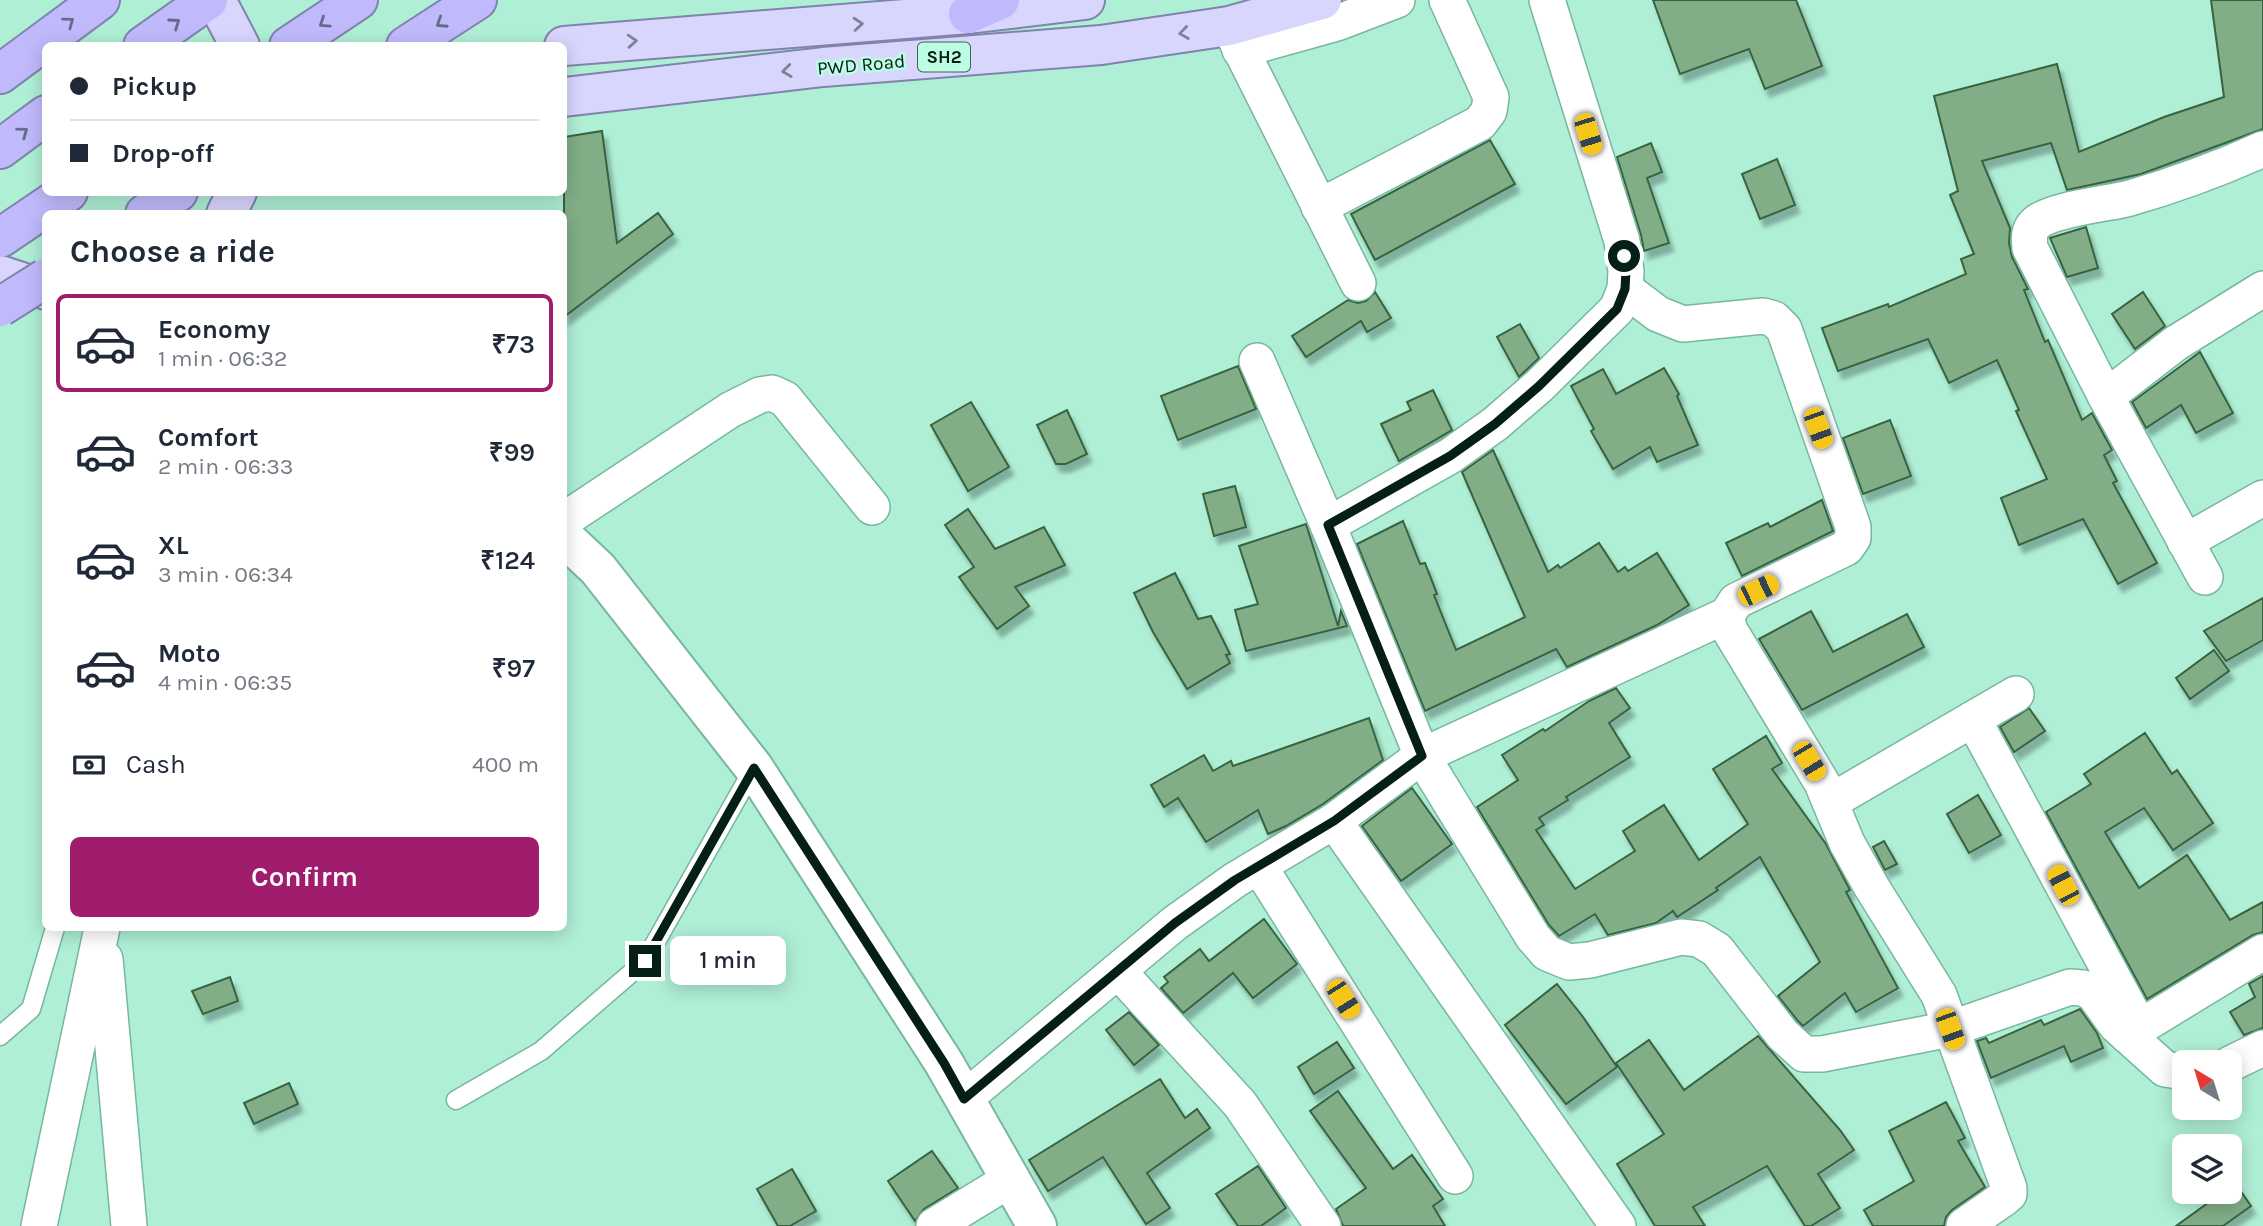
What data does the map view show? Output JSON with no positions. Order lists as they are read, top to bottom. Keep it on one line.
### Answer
{"streets":{"main road":["SH2","PWD Road"]},"north":"top left","page":{"banner":["Pickup","Drop-off"],"heading":"Choose a ride","list":[{"name":"Economy","note":"1 min · 06:32","value":"₹73"},{"name":"Comfort","note":"2 min · 06:33","value":"₹99"},{"name":"XL","note":"3 min · 06:34","value":"₹124"},{"name":"Moto","note":"4 min · 06:35","value":"₹97"}],"pay":["Cash","400 m"],"buttons":"Confirm","bubble":"1 min"}}
